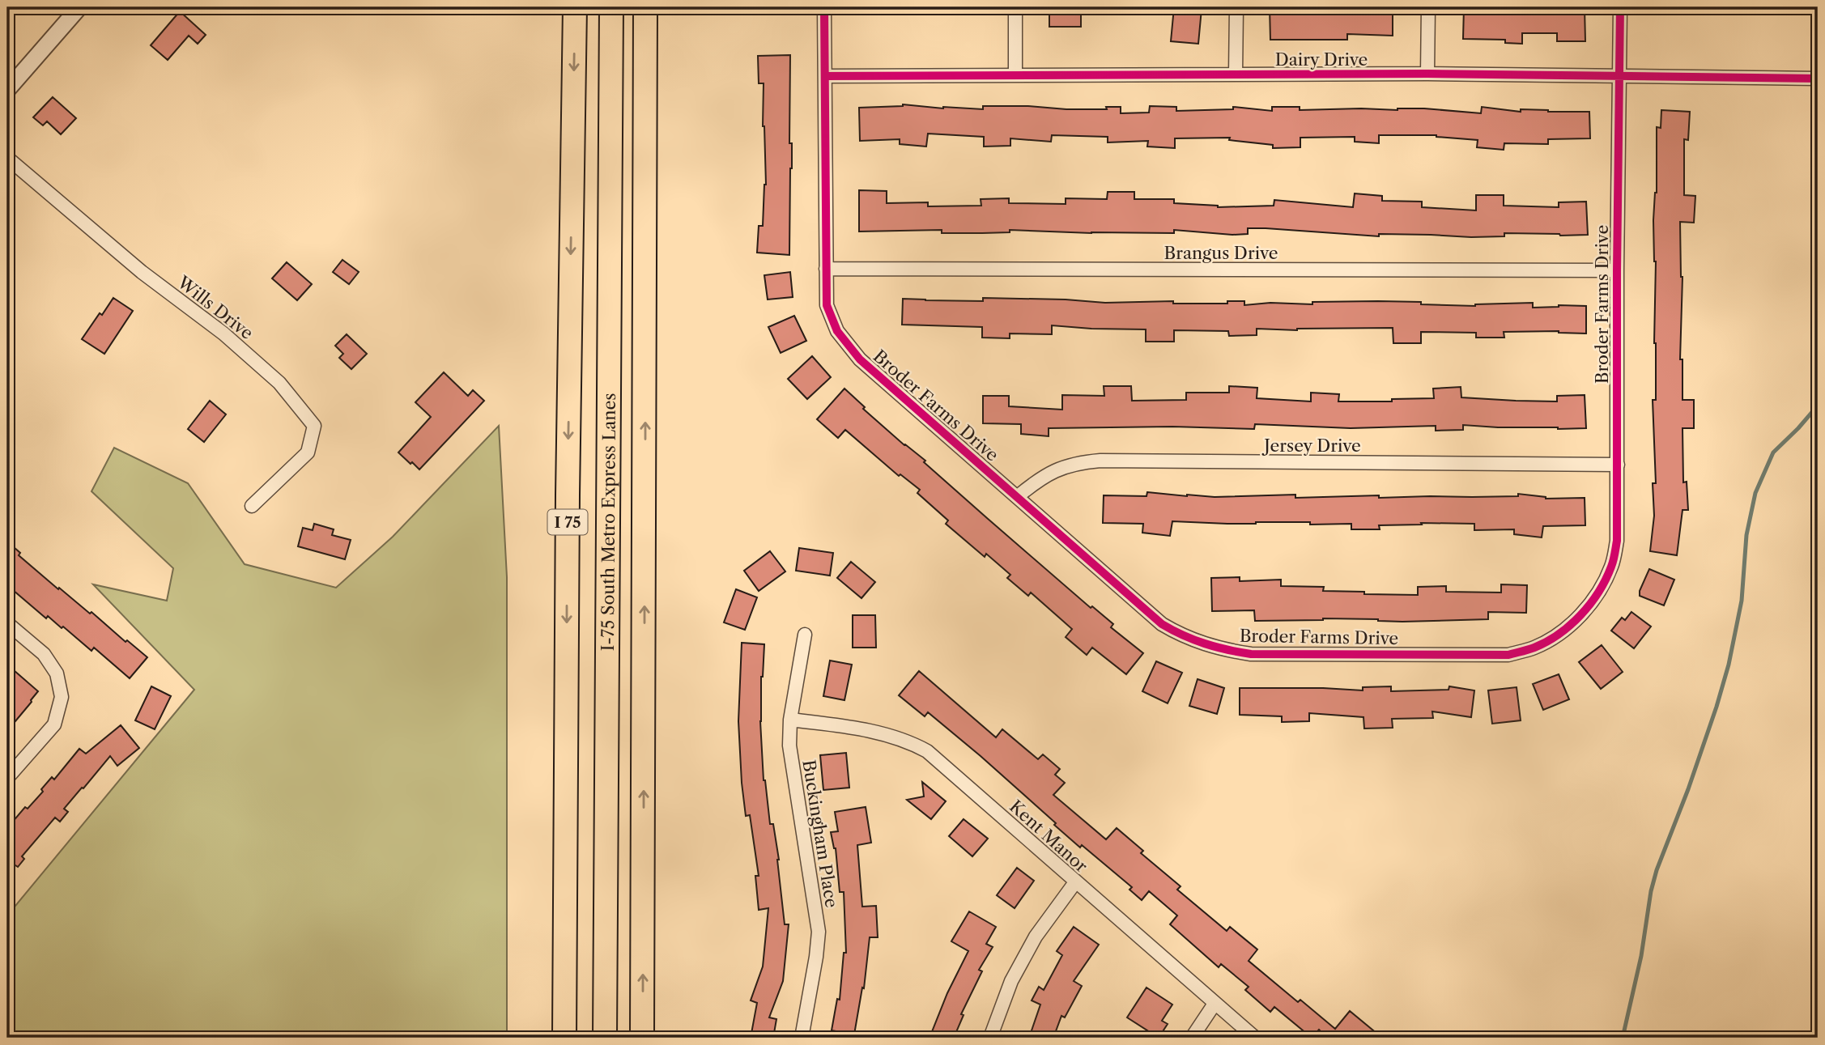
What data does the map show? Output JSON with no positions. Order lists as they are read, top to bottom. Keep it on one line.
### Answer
{"streets":{"highway":["I 75","I-75 South Metro Express Lanes"],"street":["Dairy Drive","Brangus Drive","Broder Farms Drive","Wills Drive","Jersey Drive","Buckingham Place","Kent Manor"]},"crossings":[["Dairy Drive","Broder Farms Drive"],["Brangus Drive","Broder Farms Drive"],["Broder Farms Drive","Jersey Drive"],["Buckingham Place","Kent Manor"]]}
